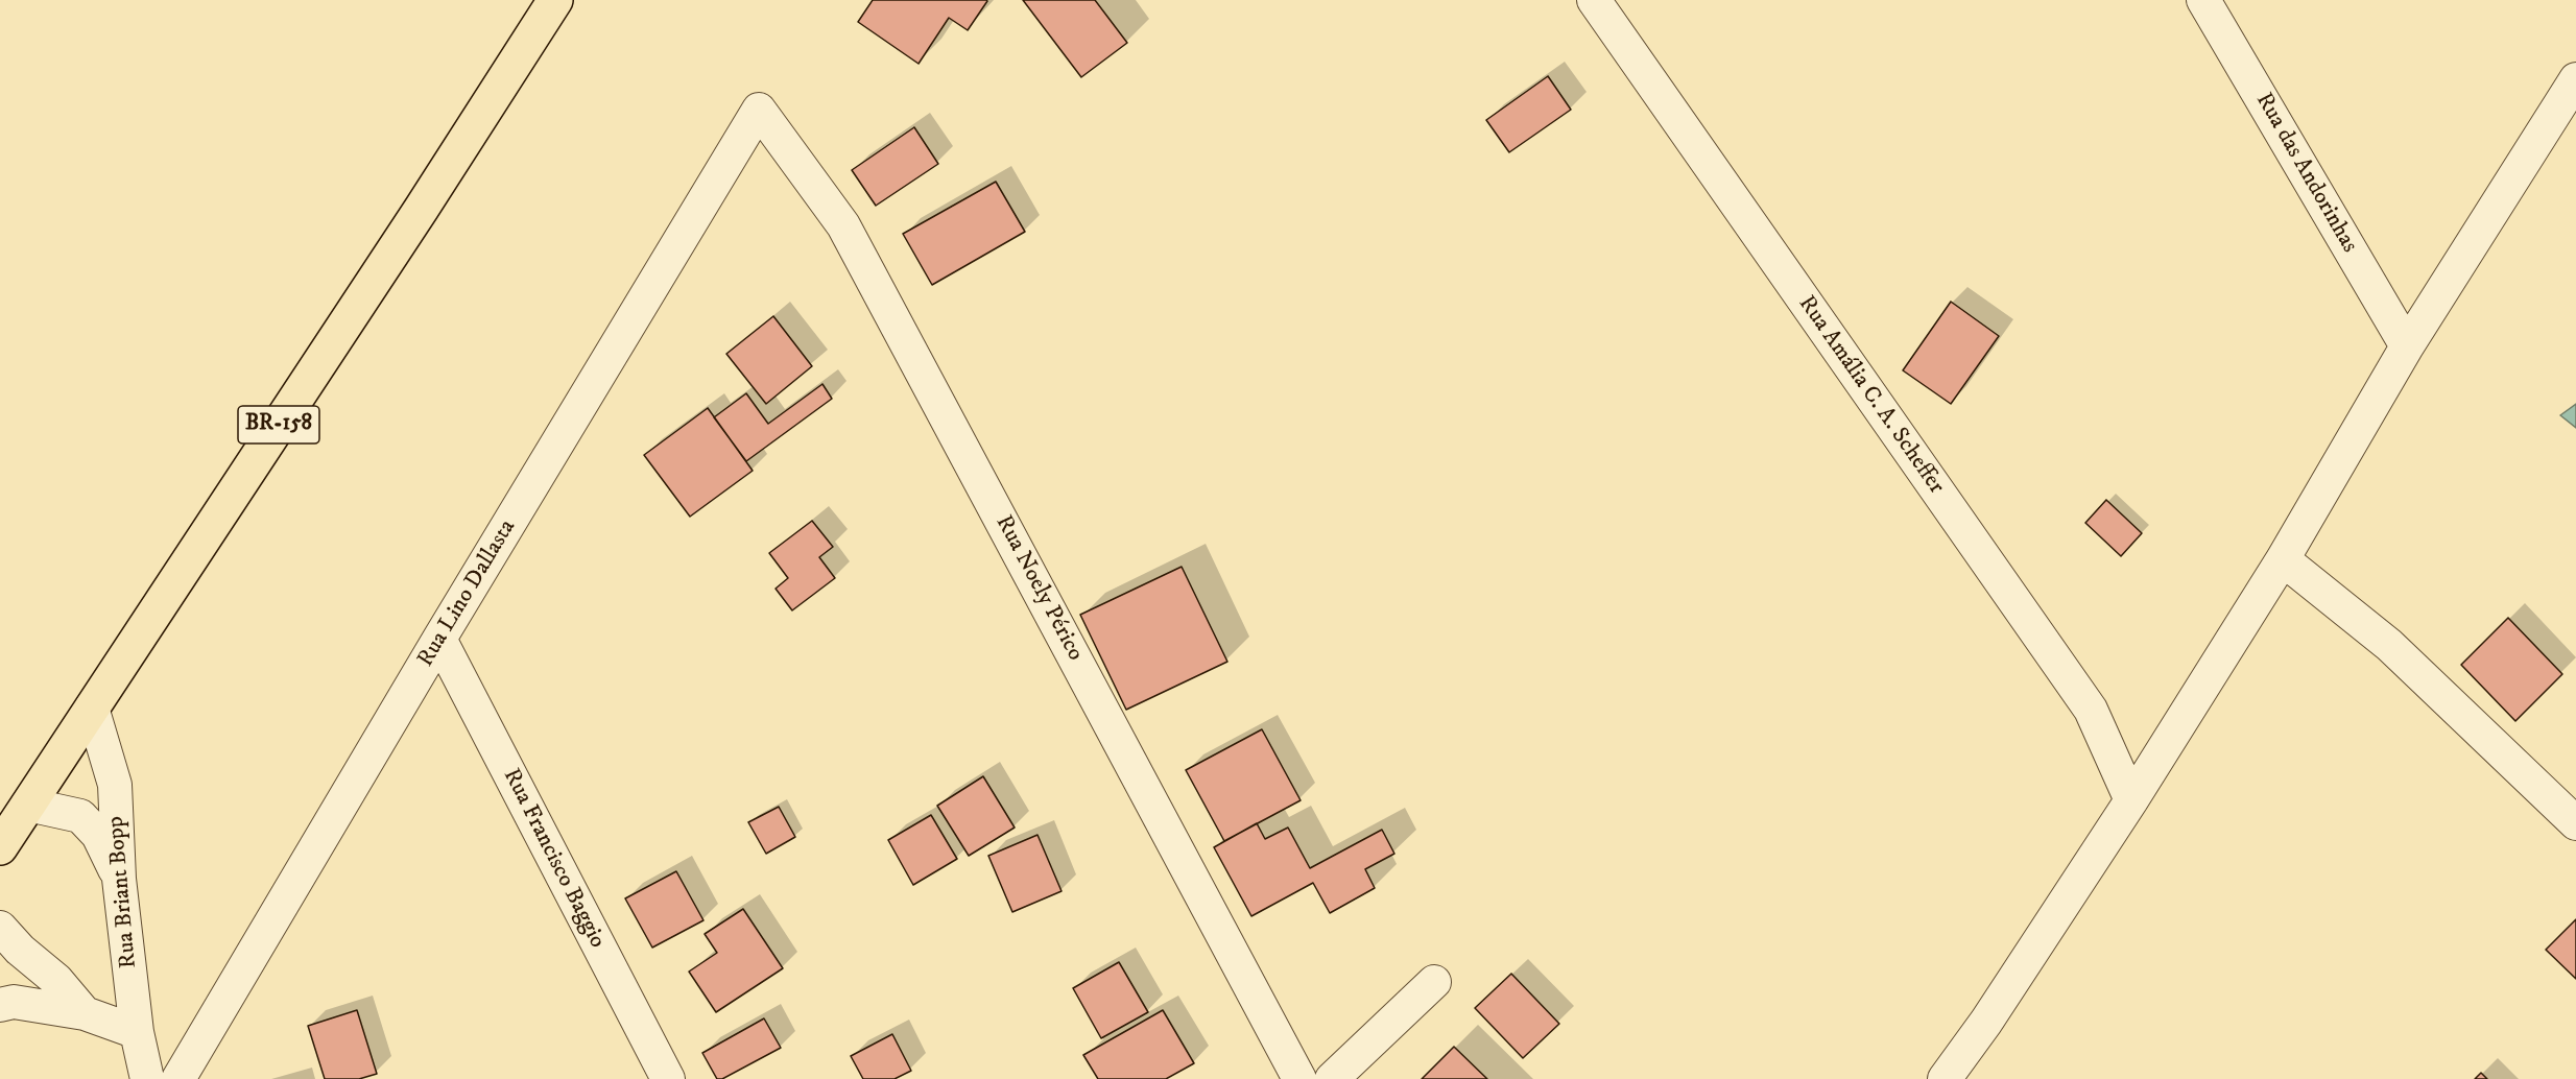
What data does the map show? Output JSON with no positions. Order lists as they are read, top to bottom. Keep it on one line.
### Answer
{"streets":{"highway":["BR-158"],"street":["Rua das Andorinhas","Rua Amália C. A. Scheffer","Rua Noely Périco","Rua Lino Dallasta","Rua Francisco Baggio","Rua Briant Bopp"]},"crossings":[["BR-158","Rua Briant Bopp"],["Rua Noely Périco","Rua Lino Dallasta"],["Rua Lino Dallasta","Rua Francisco Baggio"]]}
